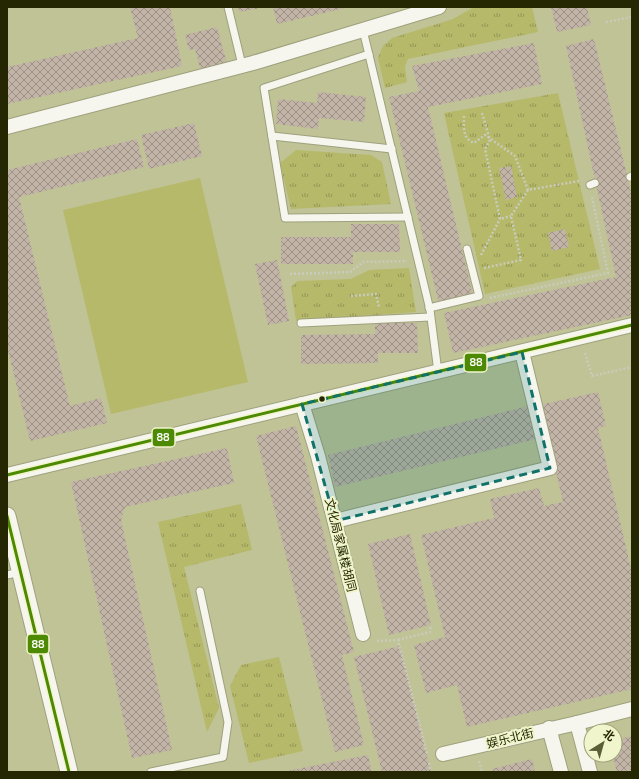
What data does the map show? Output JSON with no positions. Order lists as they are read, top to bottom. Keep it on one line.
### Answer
{"streets":{"street":["文化局家属楼胡同","娱乐北街"]},"lines":["transit line 88"],"north":"top right"}
